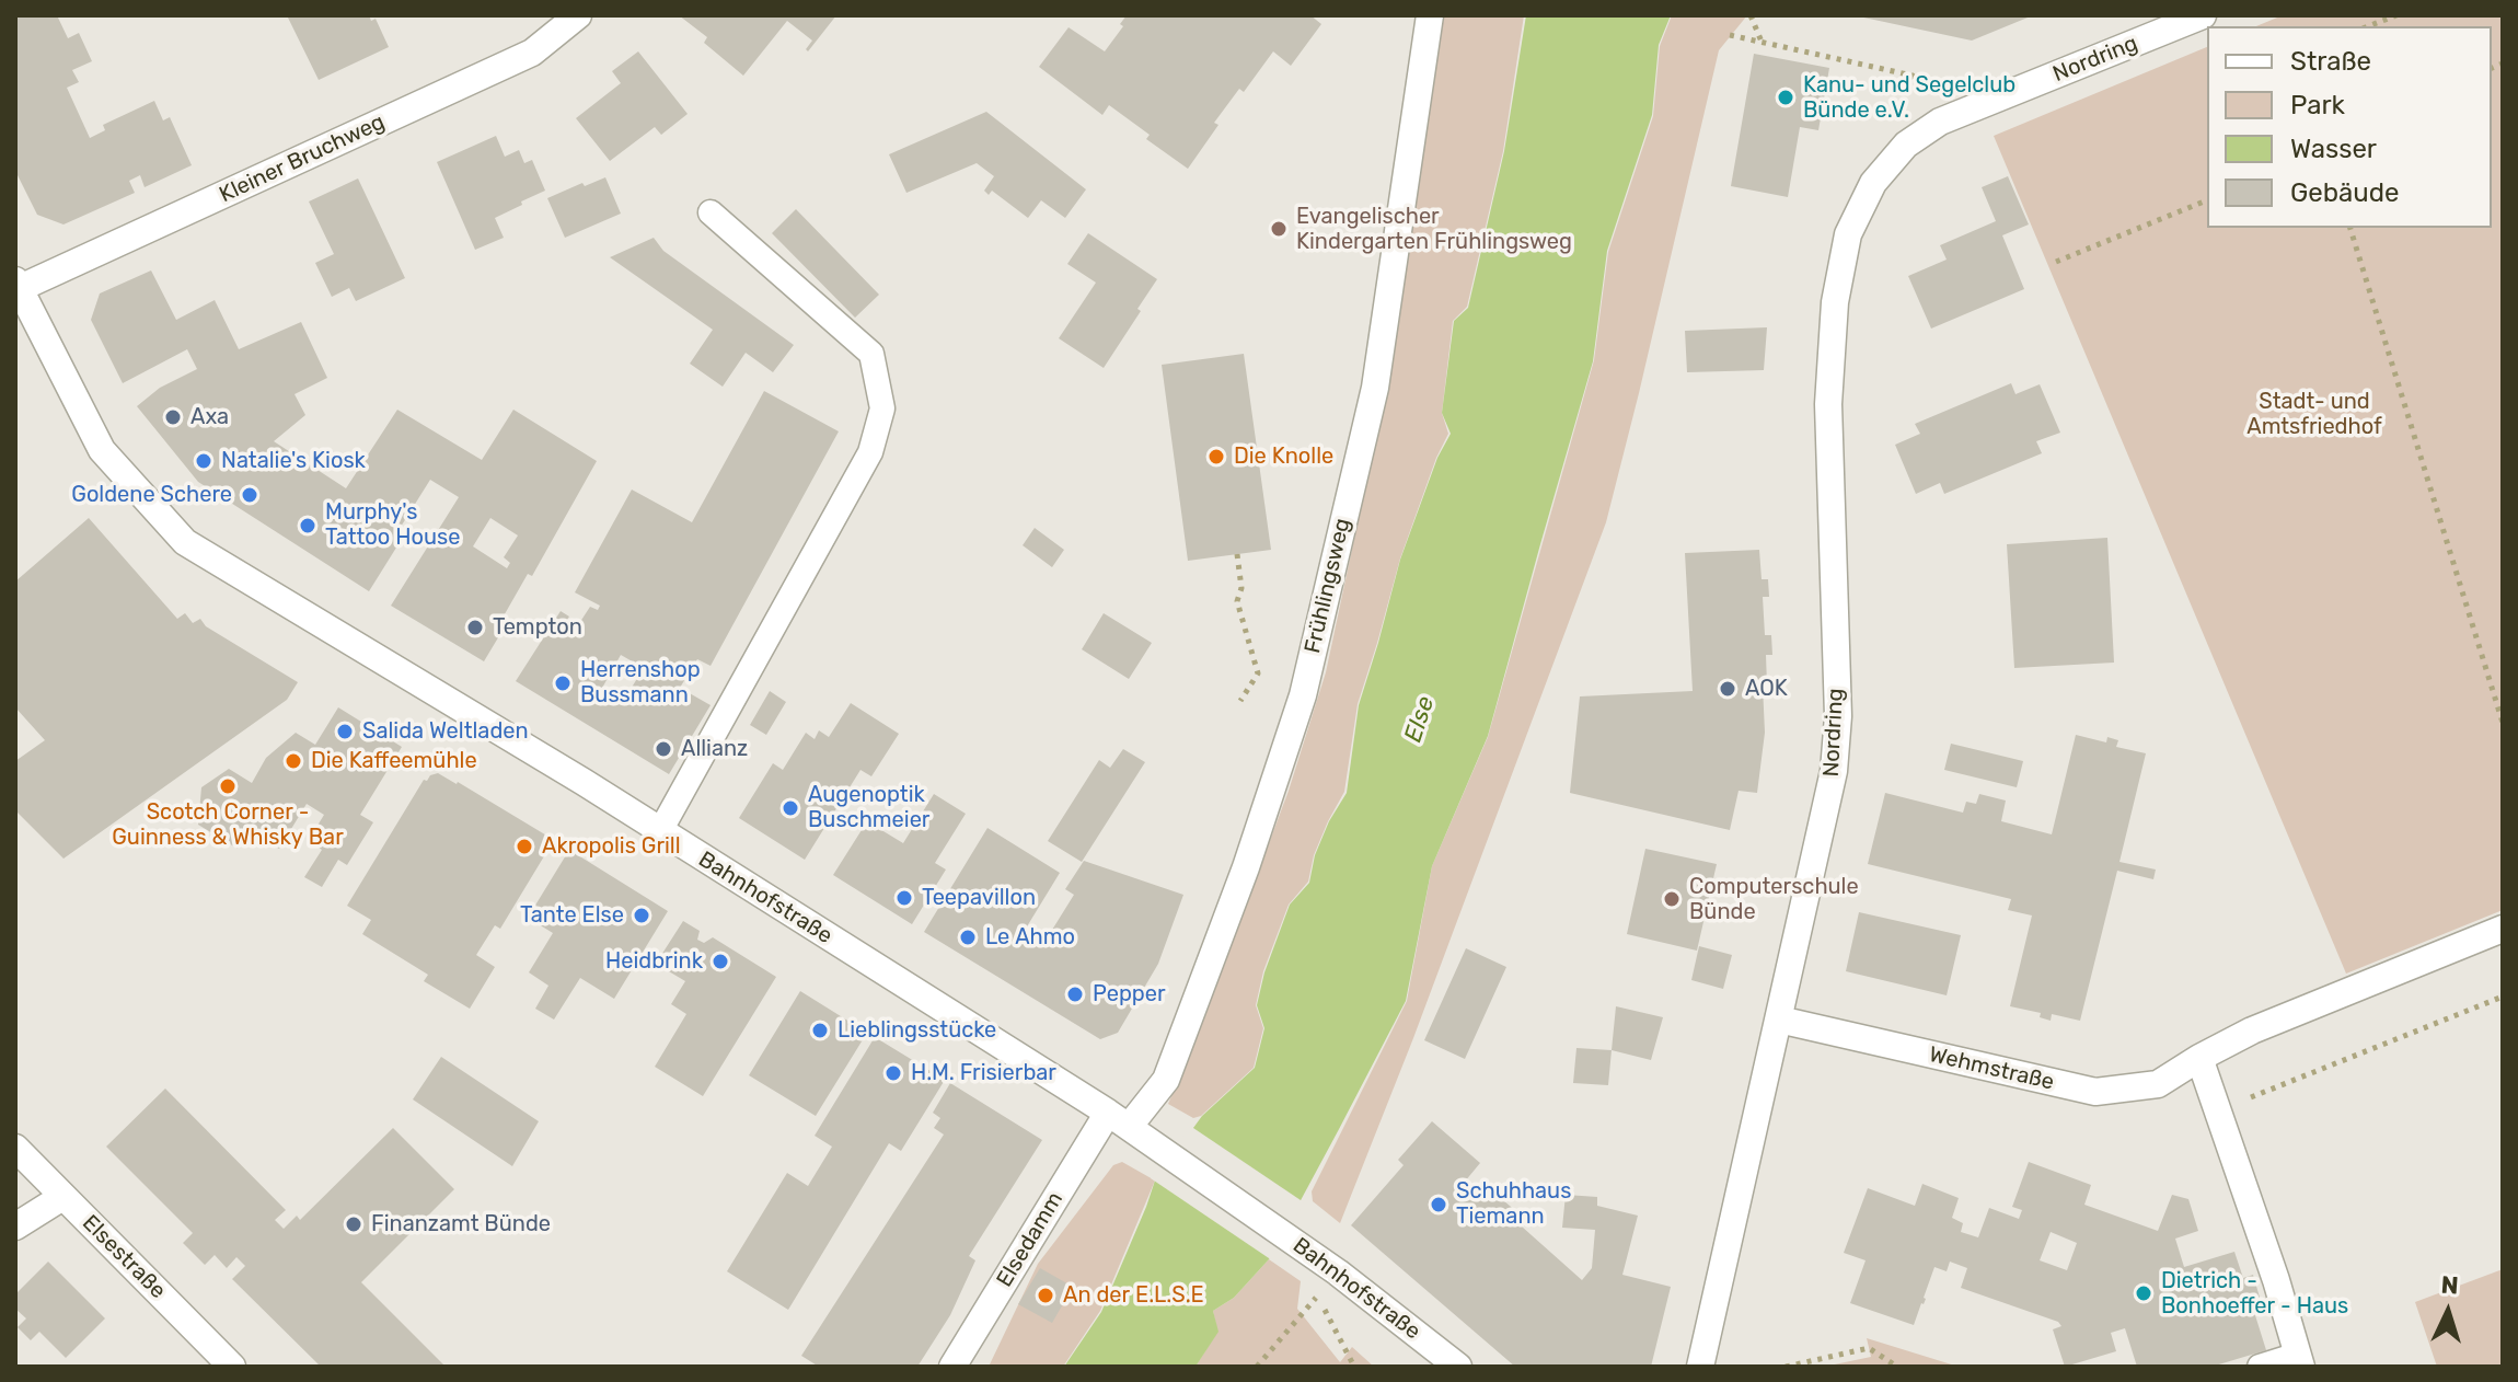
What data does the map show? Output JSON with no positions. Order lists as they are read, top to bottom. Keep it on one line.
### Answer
{"streets":{"street":["Nordring","Kleiner Bruchweg","Frühlingsweg","Bahnhofstraße","Wehmstraße","Elsedamm","Elsestraße"]},"crossings":[["Nordring","Wehmstraße"],["Kleiner Bruchweg","Bahnhofstraße"],["Frühlingsweg","Bahnhofstraße"],["Frühlingsweg","Elsedamm"],["Bahnhofstraße","Elsedamm"]],"water":["Else"],"parks":["Stadt- und Amtsfriedhof"],"places":["Kanu- und Segelclub Bünde e.V.","Evangelischer Kindergarten Frühlingsweg","Axa","Die Knolle","Natalie's Kiosk","Goldene Schere","Murphy's Tattoo House","Tempton","Herrenshop Bussmann","AOK","Salida Weltladen","Allianz","Die Kaffeemühle","Scotch Corner - Guinness & Whisky Bar","Augenoptik Buschmeier","Akropolis Grill","Teepavillon","Computerschule Bünde","Tante Else","Le Ahmo","Heidbrink","Pepper","Lieblingsstücke","H.M. Frisierbar","Schuhhaus Tiemann","Finanzamt Bünde","Dietrich - Bonhoeffer - Haus","An der E.L.S.E"],"legend":["Straße","Park","Wasser","Gebäude"],"north":"top"}
